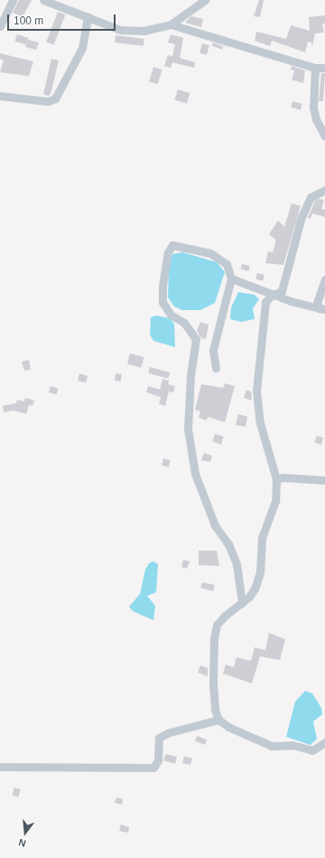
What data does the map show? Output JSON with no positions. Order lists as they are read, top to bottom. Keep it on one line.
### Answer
{"scale_bar":"100 m","north":"bottom"}
